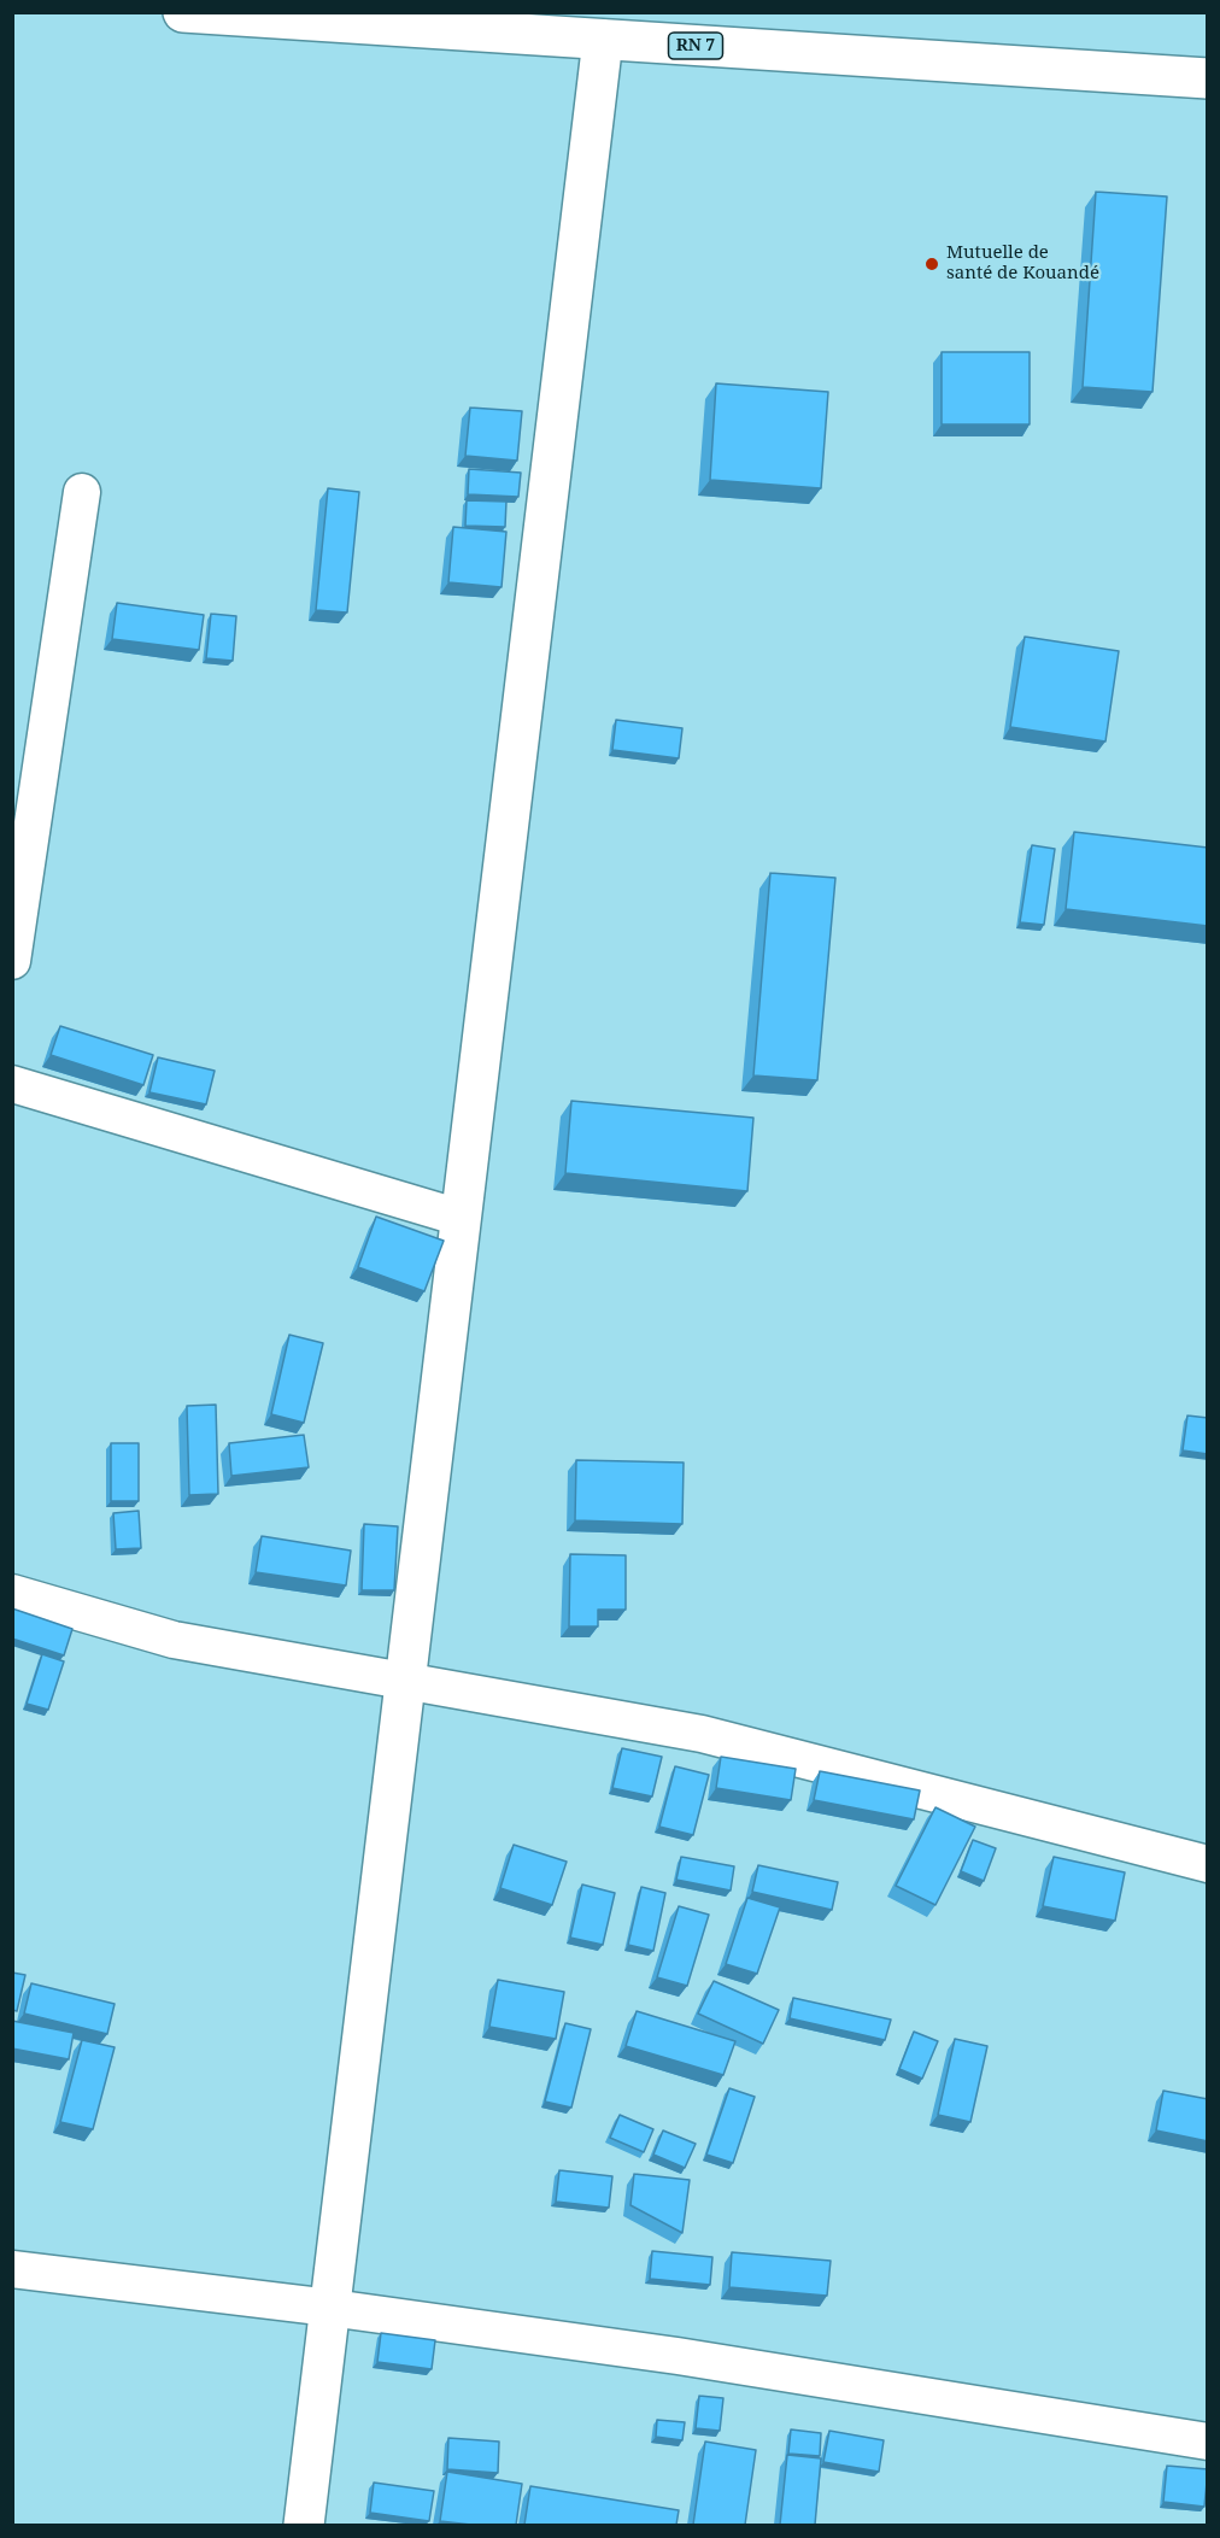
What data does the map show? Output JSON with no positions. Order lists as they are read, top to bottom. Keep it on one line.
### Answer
{"streets":{"street":["RN 7"]},"places":["Mutuelle de santé de Kouandé"]}
